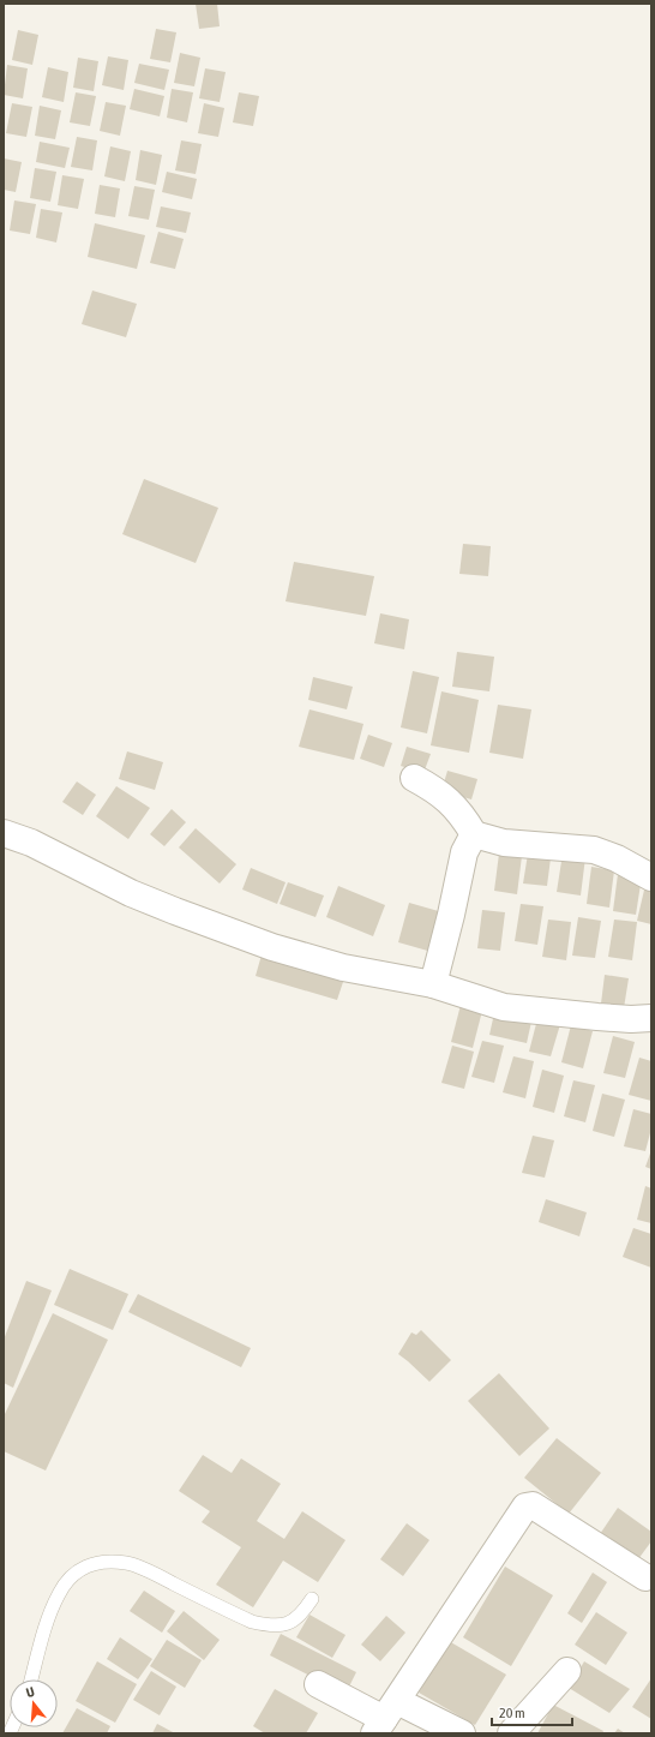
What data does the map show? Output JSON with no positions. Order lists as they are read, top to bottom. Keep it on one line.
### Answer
{"scale_bar":"20 m","north":"top"}
